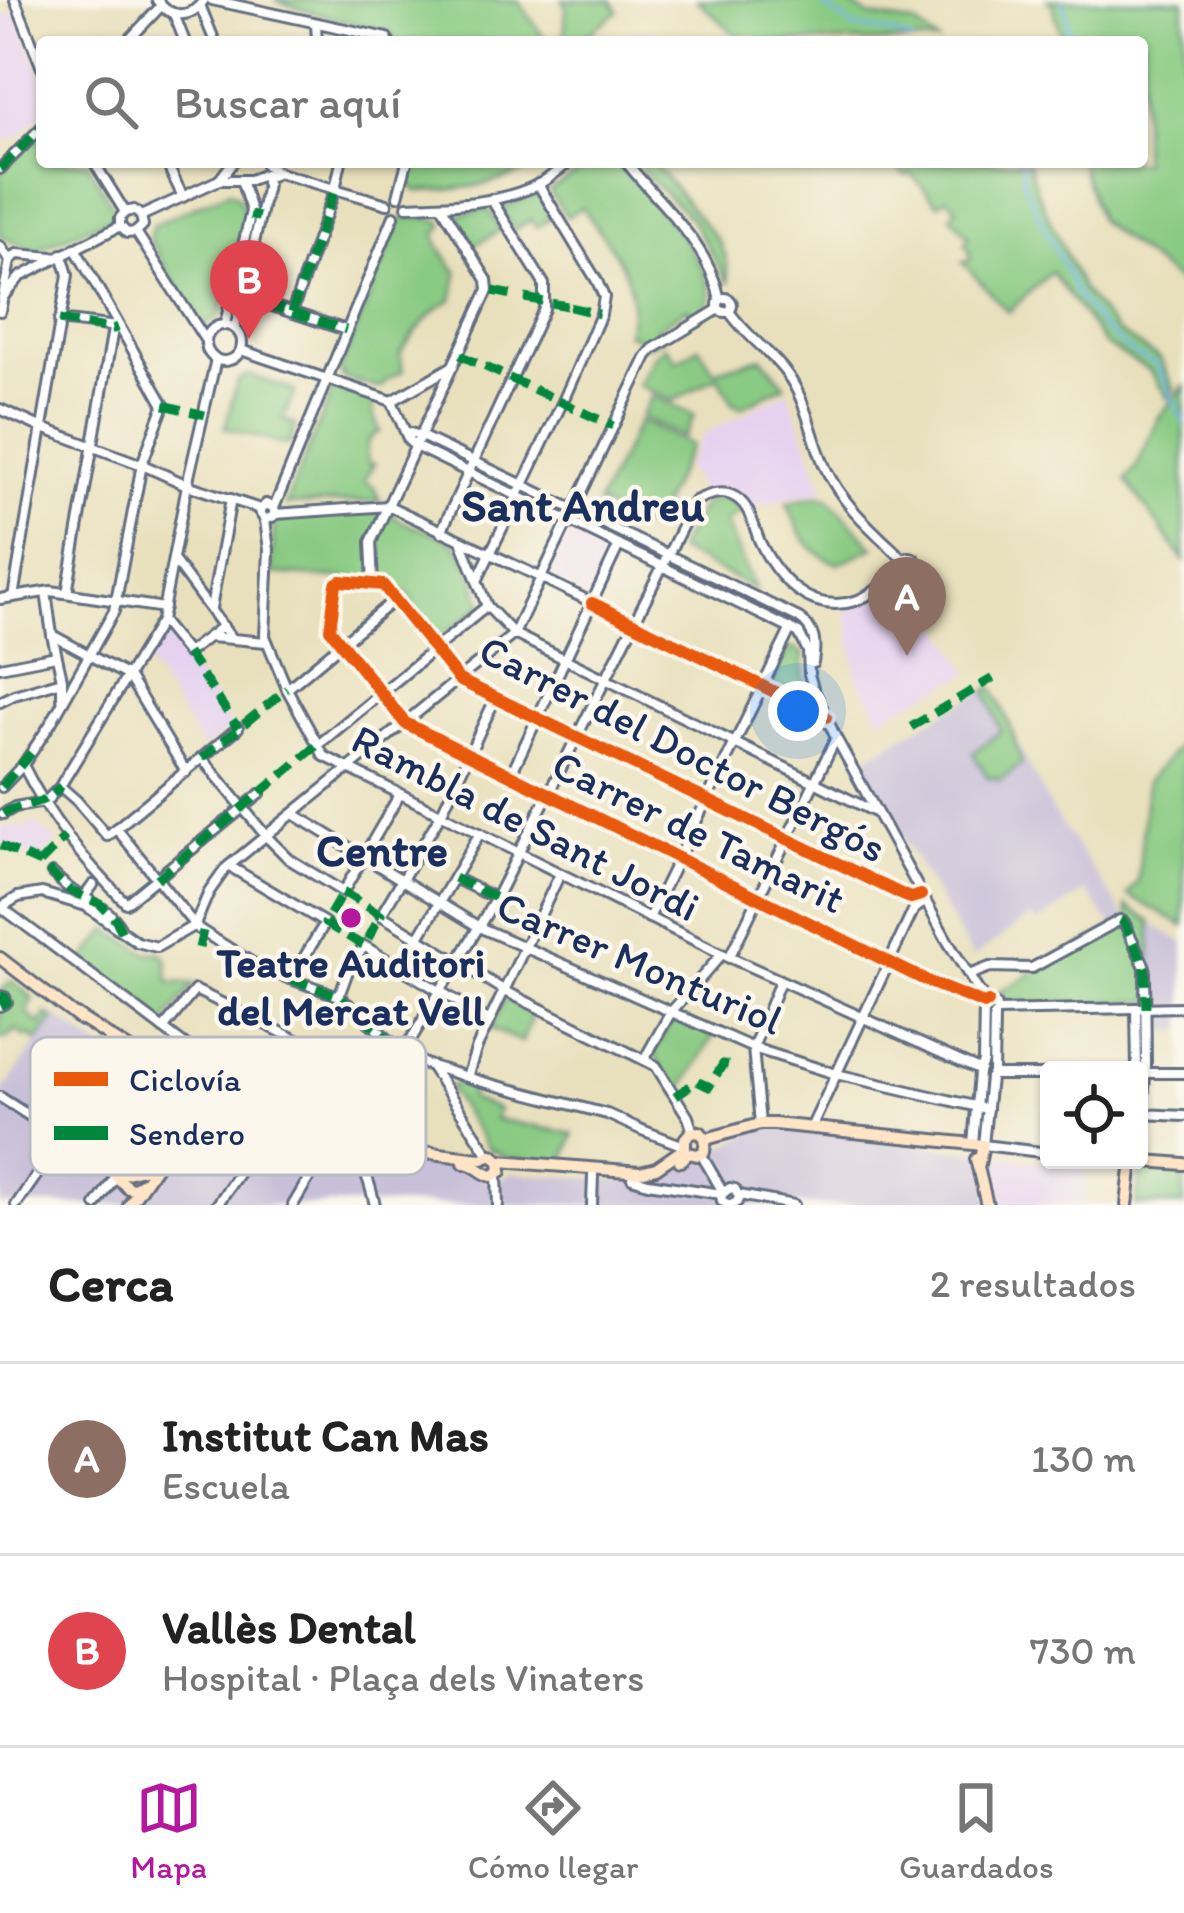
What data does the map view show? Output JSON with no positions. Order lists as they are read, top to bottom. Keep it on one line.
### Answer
{"streets":{"street":["Carrer del Doctor Bergós","Rambla de Sant Jordi","Carrer de Tamarit","Carrer Monturiol"]},"districts":["Sant Andreu","Centre"],"places":["Teatre Auditori del Mercat Vell"],"legend":["Ciclovía","Sendero"],"page":{"search":"Buscar aquí","pins":["B","A"],"heading":["Cerca","2 resultados"],"list":[{"mark":"A","name":"Institut Can Mas","note":"Escuela","value":"130 m"},{"mark":"B","name":"Vallès Dental","note":"Hospital · Plaça dels Vinaters","value":"730 m"}],"nav":["Mapa","Cómo llegar","Guardados"]}}
